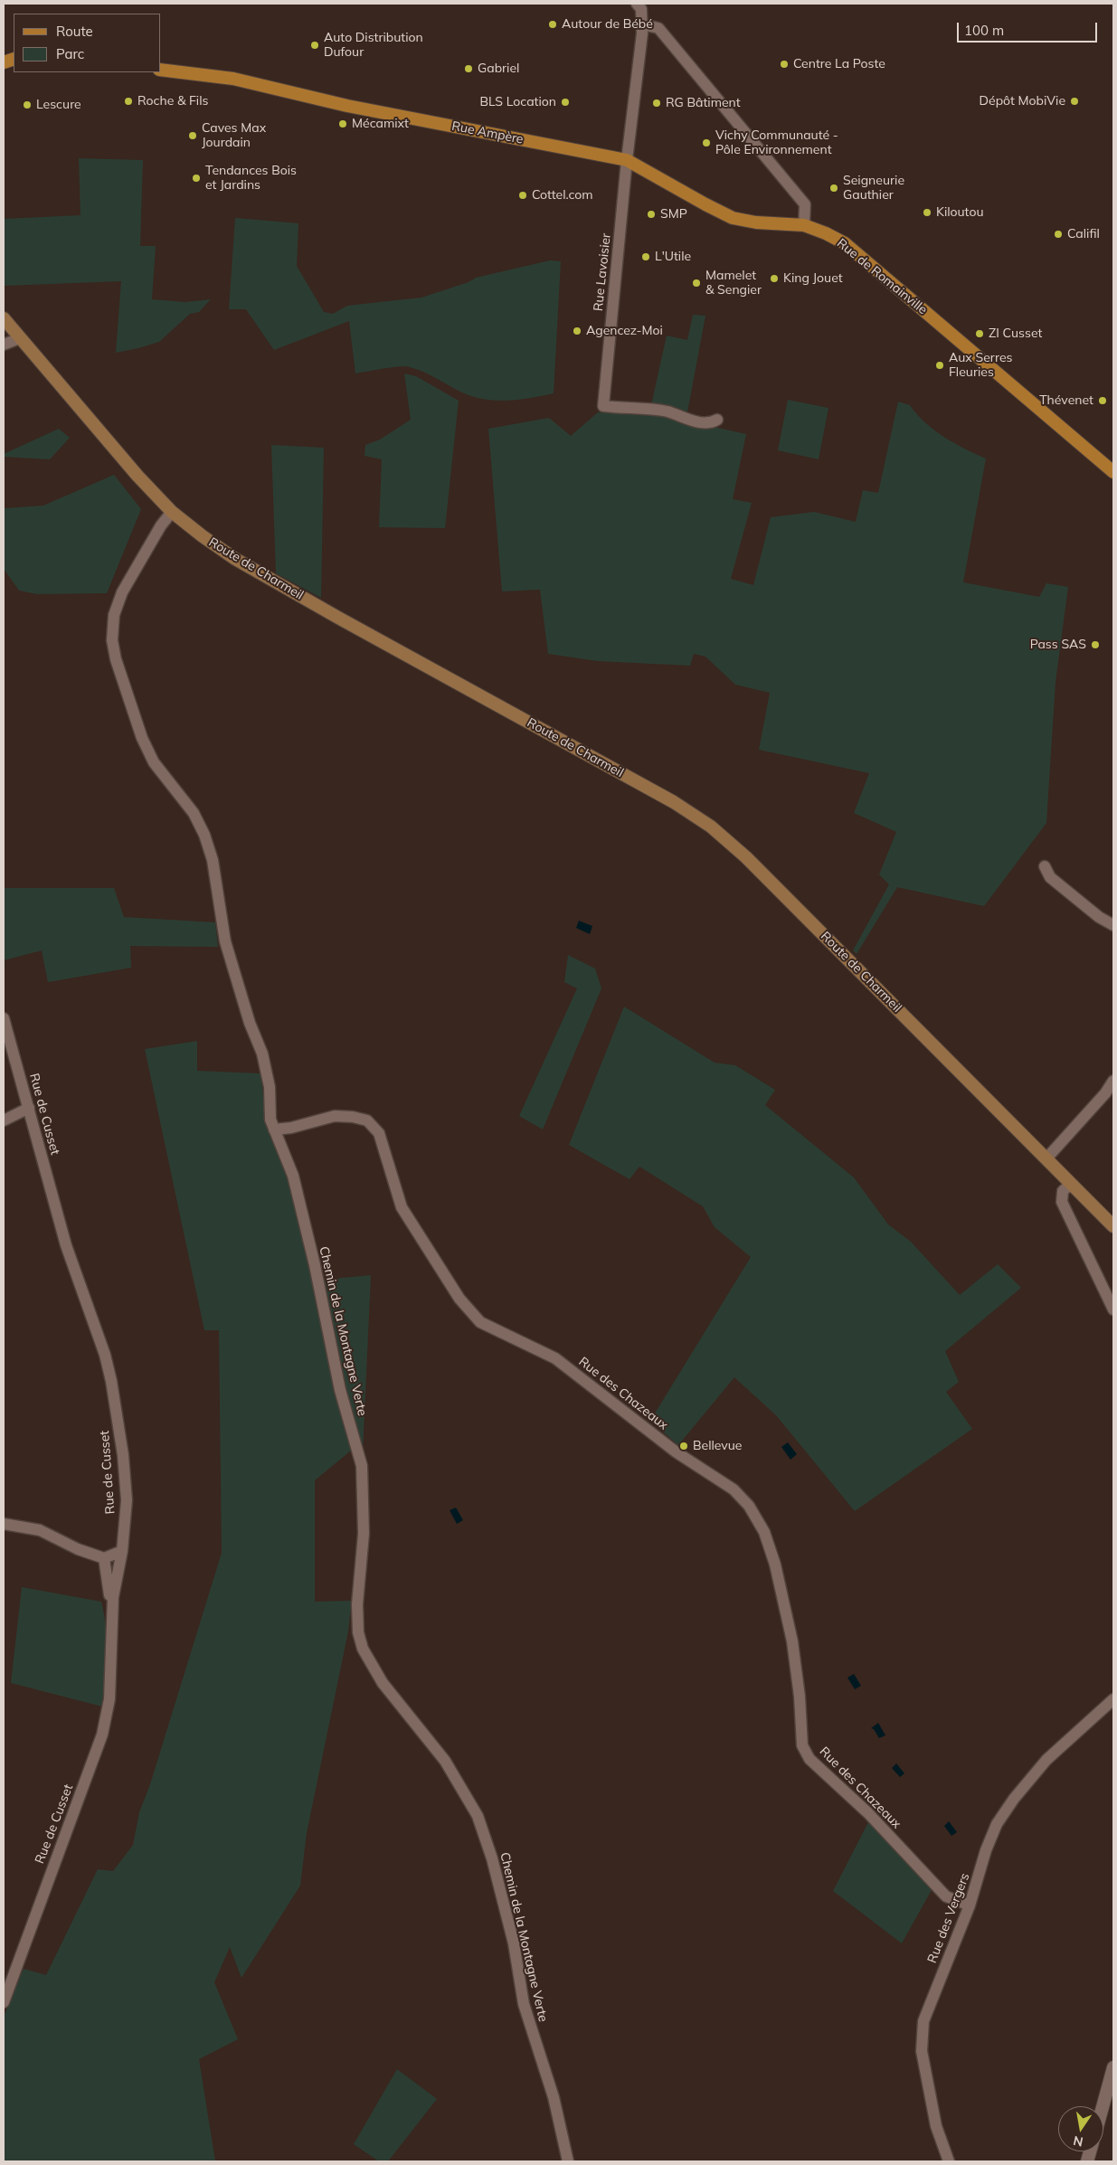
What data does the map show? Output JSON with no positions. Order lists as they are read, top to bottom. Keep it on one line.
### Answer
{"streets":{"main road":["Rue Ampère","Rue de Romainville","Route de Charmeil"],"street":["Rue Lavoisier","Rue de Cusset","Chemin de la Montagne Verte","Rue des Chazeaux","Rue des Vergers"]},"crossings":[["Rue Ampère","Rue Lavoisier"],["Rue Ampère","Rue de Romainville"],["Route de Charmeil","Chemin de la Montagne Verte"],["Chemin de la Montagne Verte","Rue des Chazeaux"],["Rue des Chazeaux","Rue des Vergers"]],"places":["Autour de Bébé","Auto Distribution Dufour","Centre La Poste","Gabriel","Roche & Fils","Dépôt MobiVie","BLS Location","RG Bâtiment","Lescure","Mécamixt","Caves Max Jourdain","Vichy Communauté - Pôle Environnement","Tendances Bois et Jardins","Seigneurie Gauthier","Cottel.com","Kiloutou","SMP","Califil","L'Utile","King Jouet","Mamelet & Sengier","Agencez-Moi","ZI Cusset","Aux Serres Fleuries","Thévenet","Pass SAS","Bellevue"],"legend":["Route","Parc"],"scale_bar":"100 m","north":"bottom"}
